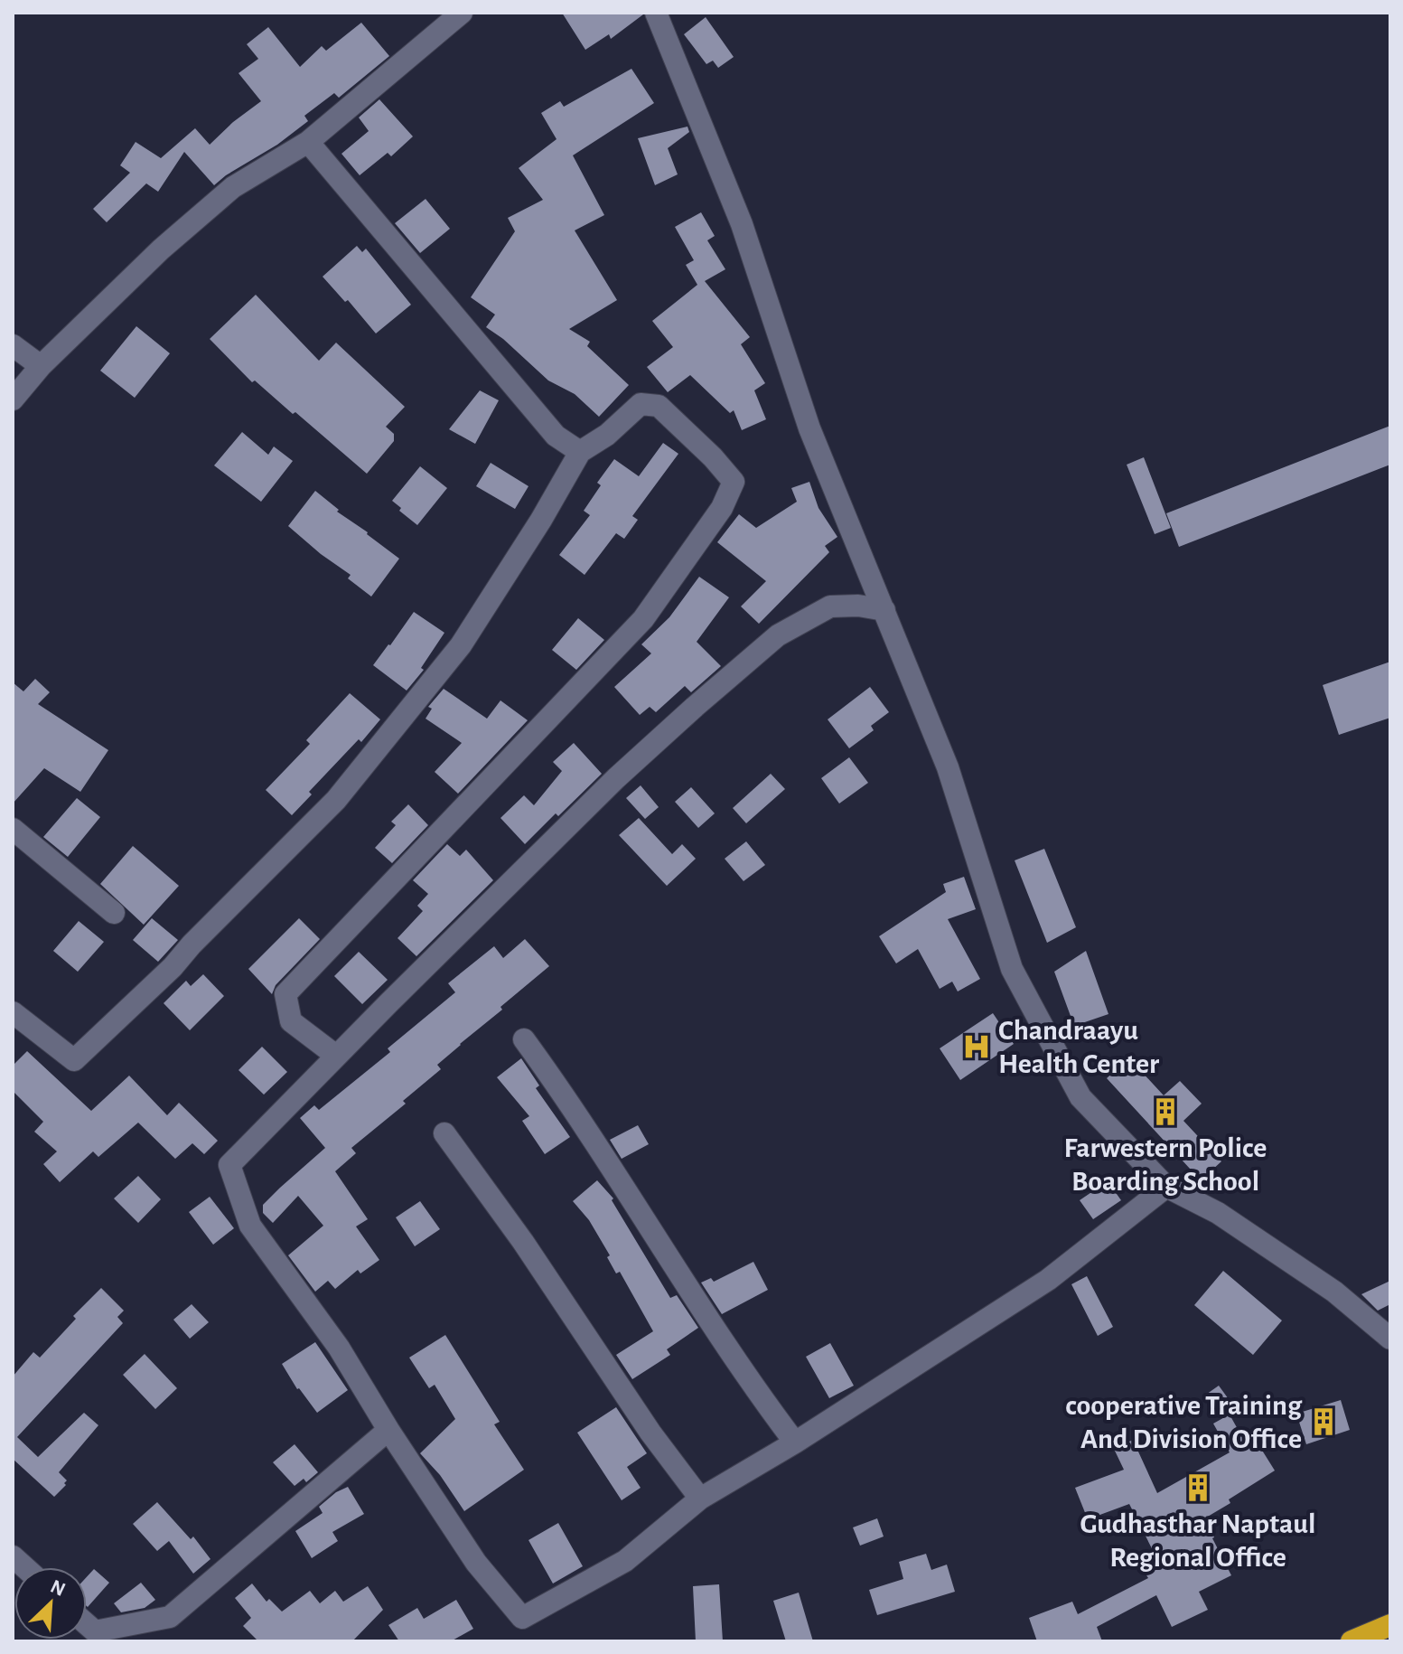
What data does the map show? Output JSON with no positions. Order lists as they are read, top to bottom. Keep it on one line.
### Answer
{"places":{"hospital":["Chandraayu Health Center"],"building":["Farwestern Police Boarding School","cooperative Training And Division Office","Gudhasthar Naptaul Regional Office"]},"north":"top right"}
